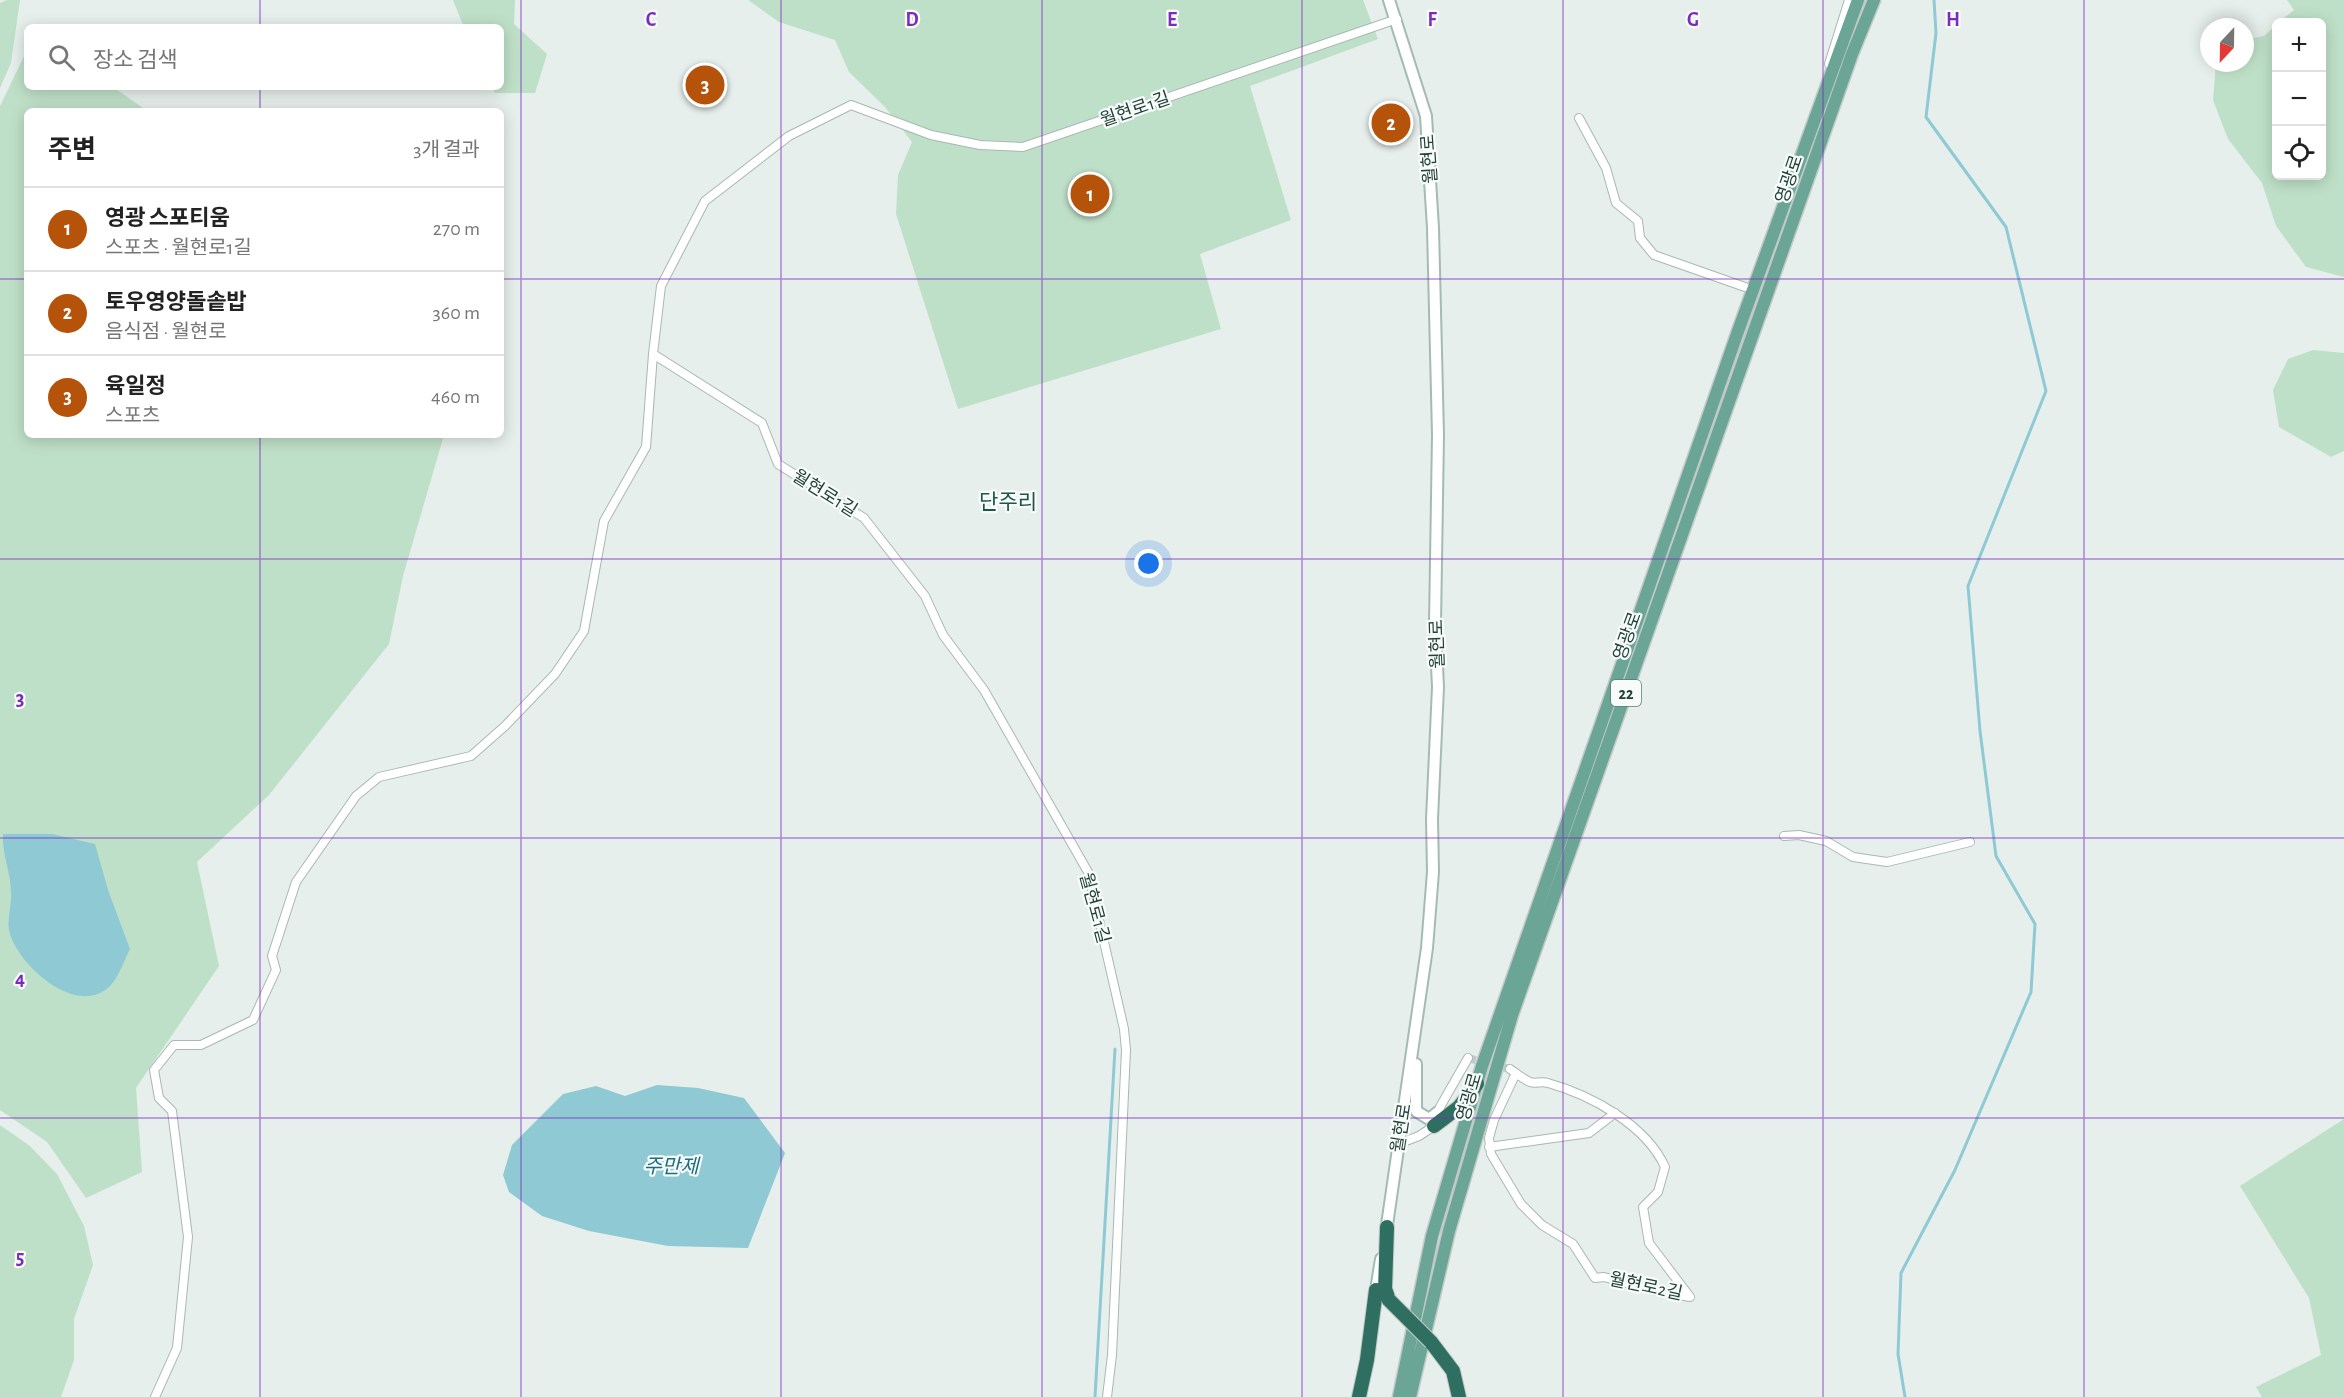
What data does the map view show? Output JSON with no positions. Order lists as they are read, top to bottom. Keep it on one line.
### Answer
{"streets":{"main road":["영광로","22"],"street":["월현로1길","월현로","월현로2길"]},"crossings":[["월현로1길","월현로"]],"districts":["단주리"],"water":["주만제"],"north":"bottom","page":{"map_buttons":["+","−"],"search":"장소 검색","pins":["3","2","1"],"heading":["주변","3개 결과"],"list":[{"mark":"1","name":"영광 스포티움","note":"스포츠 · 월현로1길","value":"270 m"},{"mark":"2","name":"토우영양돌솥밥","note":"음식점 · 월현로","value":"360 m"},{"mark":"3","name":"육일정","note":"스포츠","value":"460 m"}]},"grid":{"columns":["C","D","E","F","G","H"],"rows":["3","4","5"]}}
